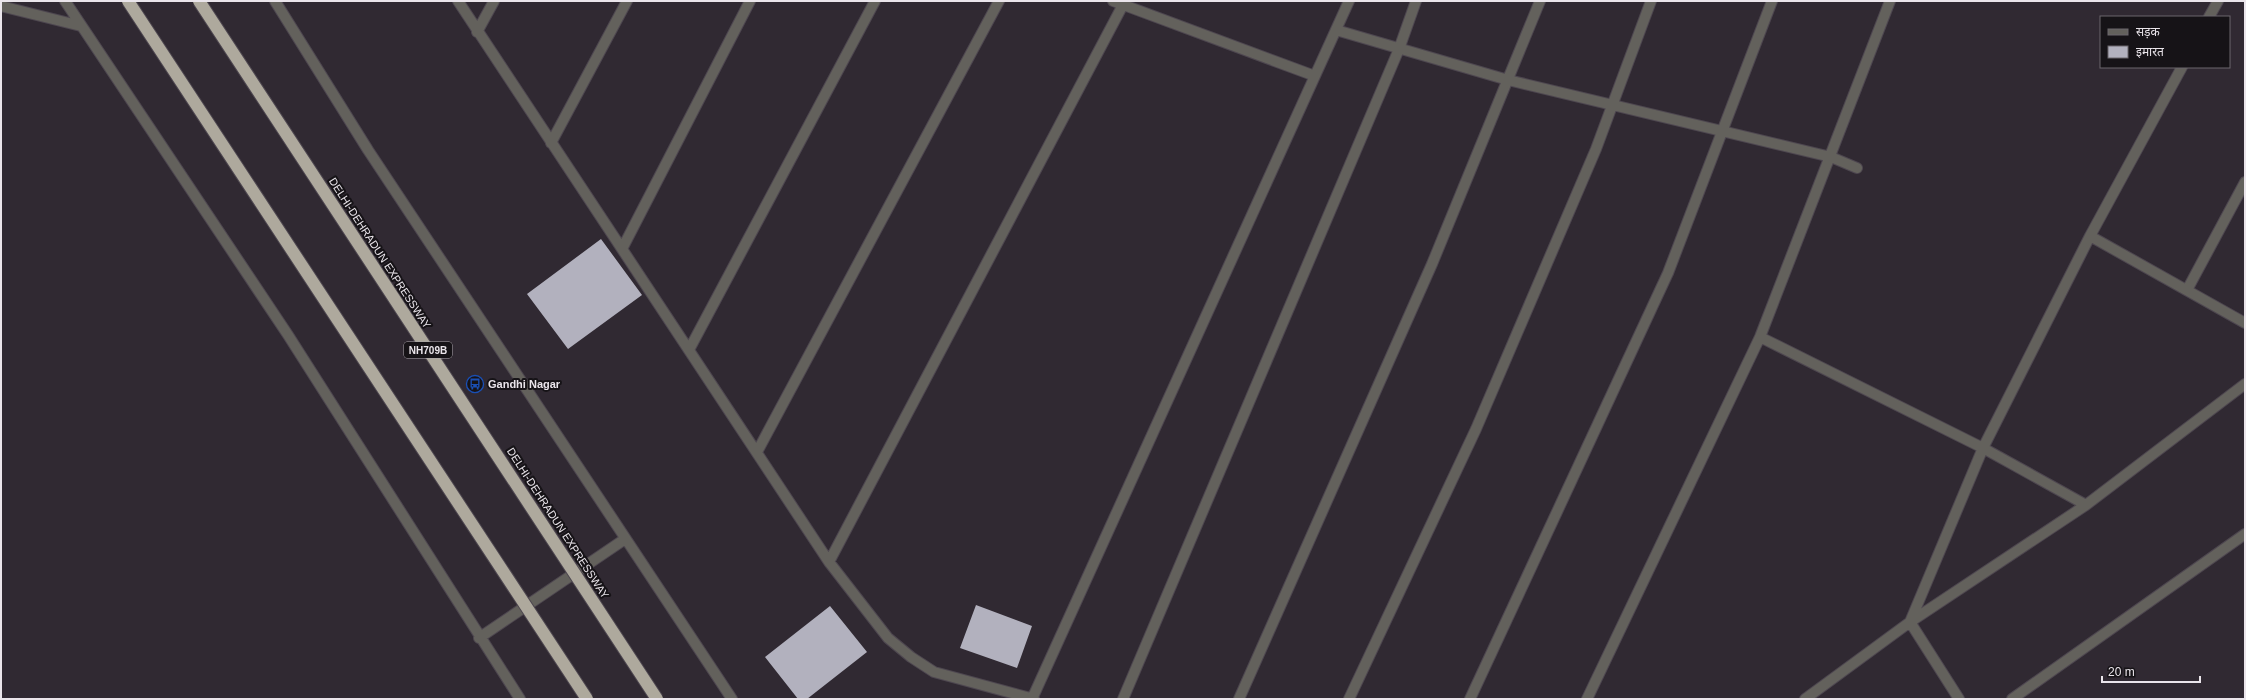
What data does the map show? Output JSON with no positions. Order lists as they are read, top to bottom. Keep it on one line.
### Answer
{"streets":{"highway":["DELHI-DEHRADUN EXPRESSWAY","NH709B"]},"places":{"bus stop":["Gandhi Nagar"]},"legend":["सड़क","इमारत"],"scale_bar":"20 m"}
